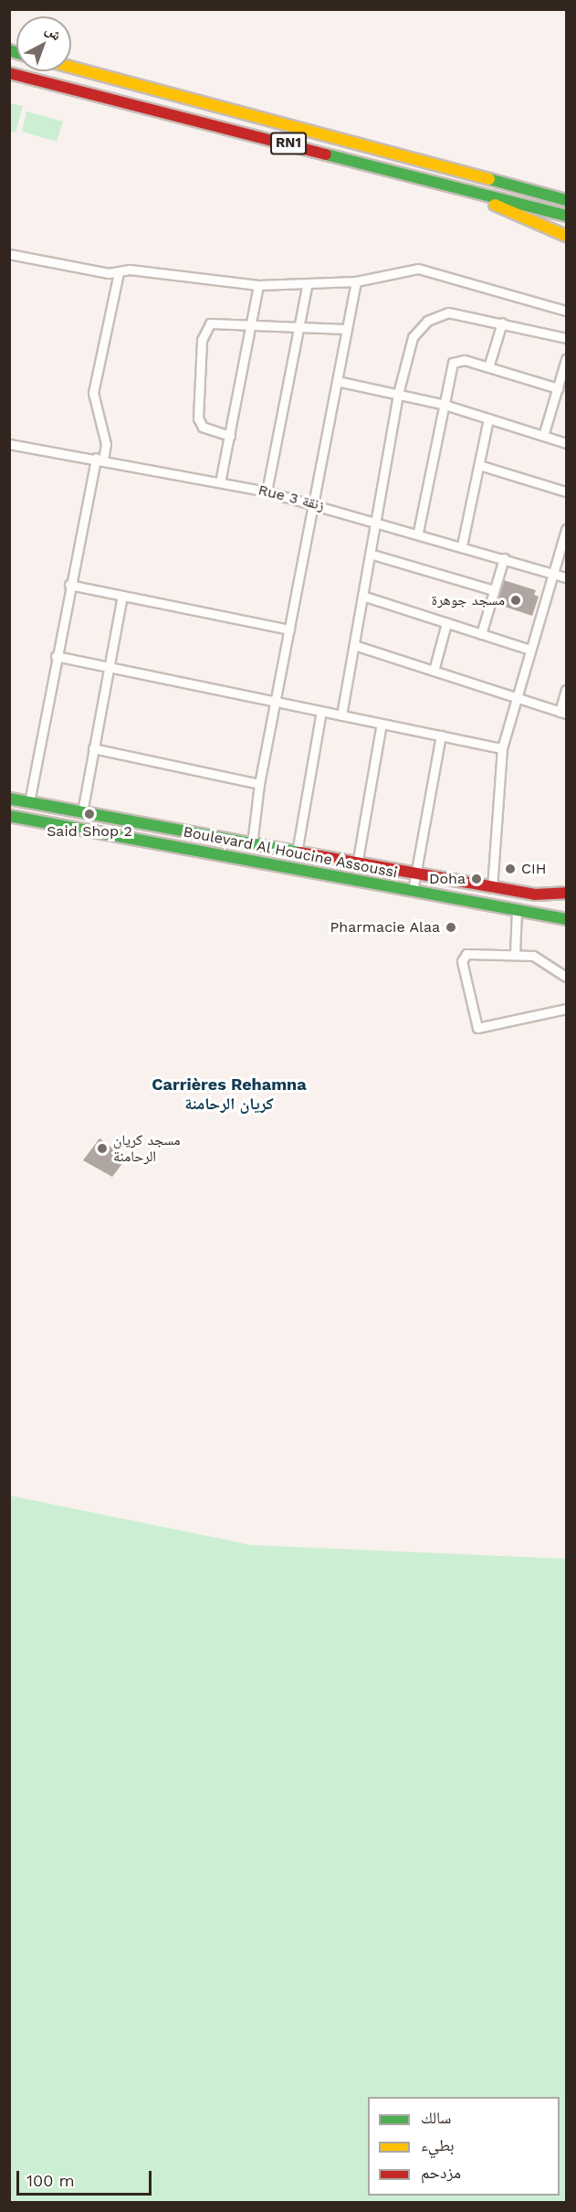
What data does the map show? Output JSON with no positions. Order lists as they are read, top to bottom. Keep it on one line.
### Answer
{"streets":{"main road":["RN1","Boulevard Al Houcine Assoussi"],"street":["Rue 3 زنقة"]},"districts":["Carrières Rehamna كريان الرحامنة"],"places":["مسجد جوهرة","Said Shop 2","CIH","Doha","Pharmacie Alaa","مسجد كريان الرحامنة"],"legend":["سالك","بطيء","مزدحم"],"scale_bar":"100 m","north":"top right"}
